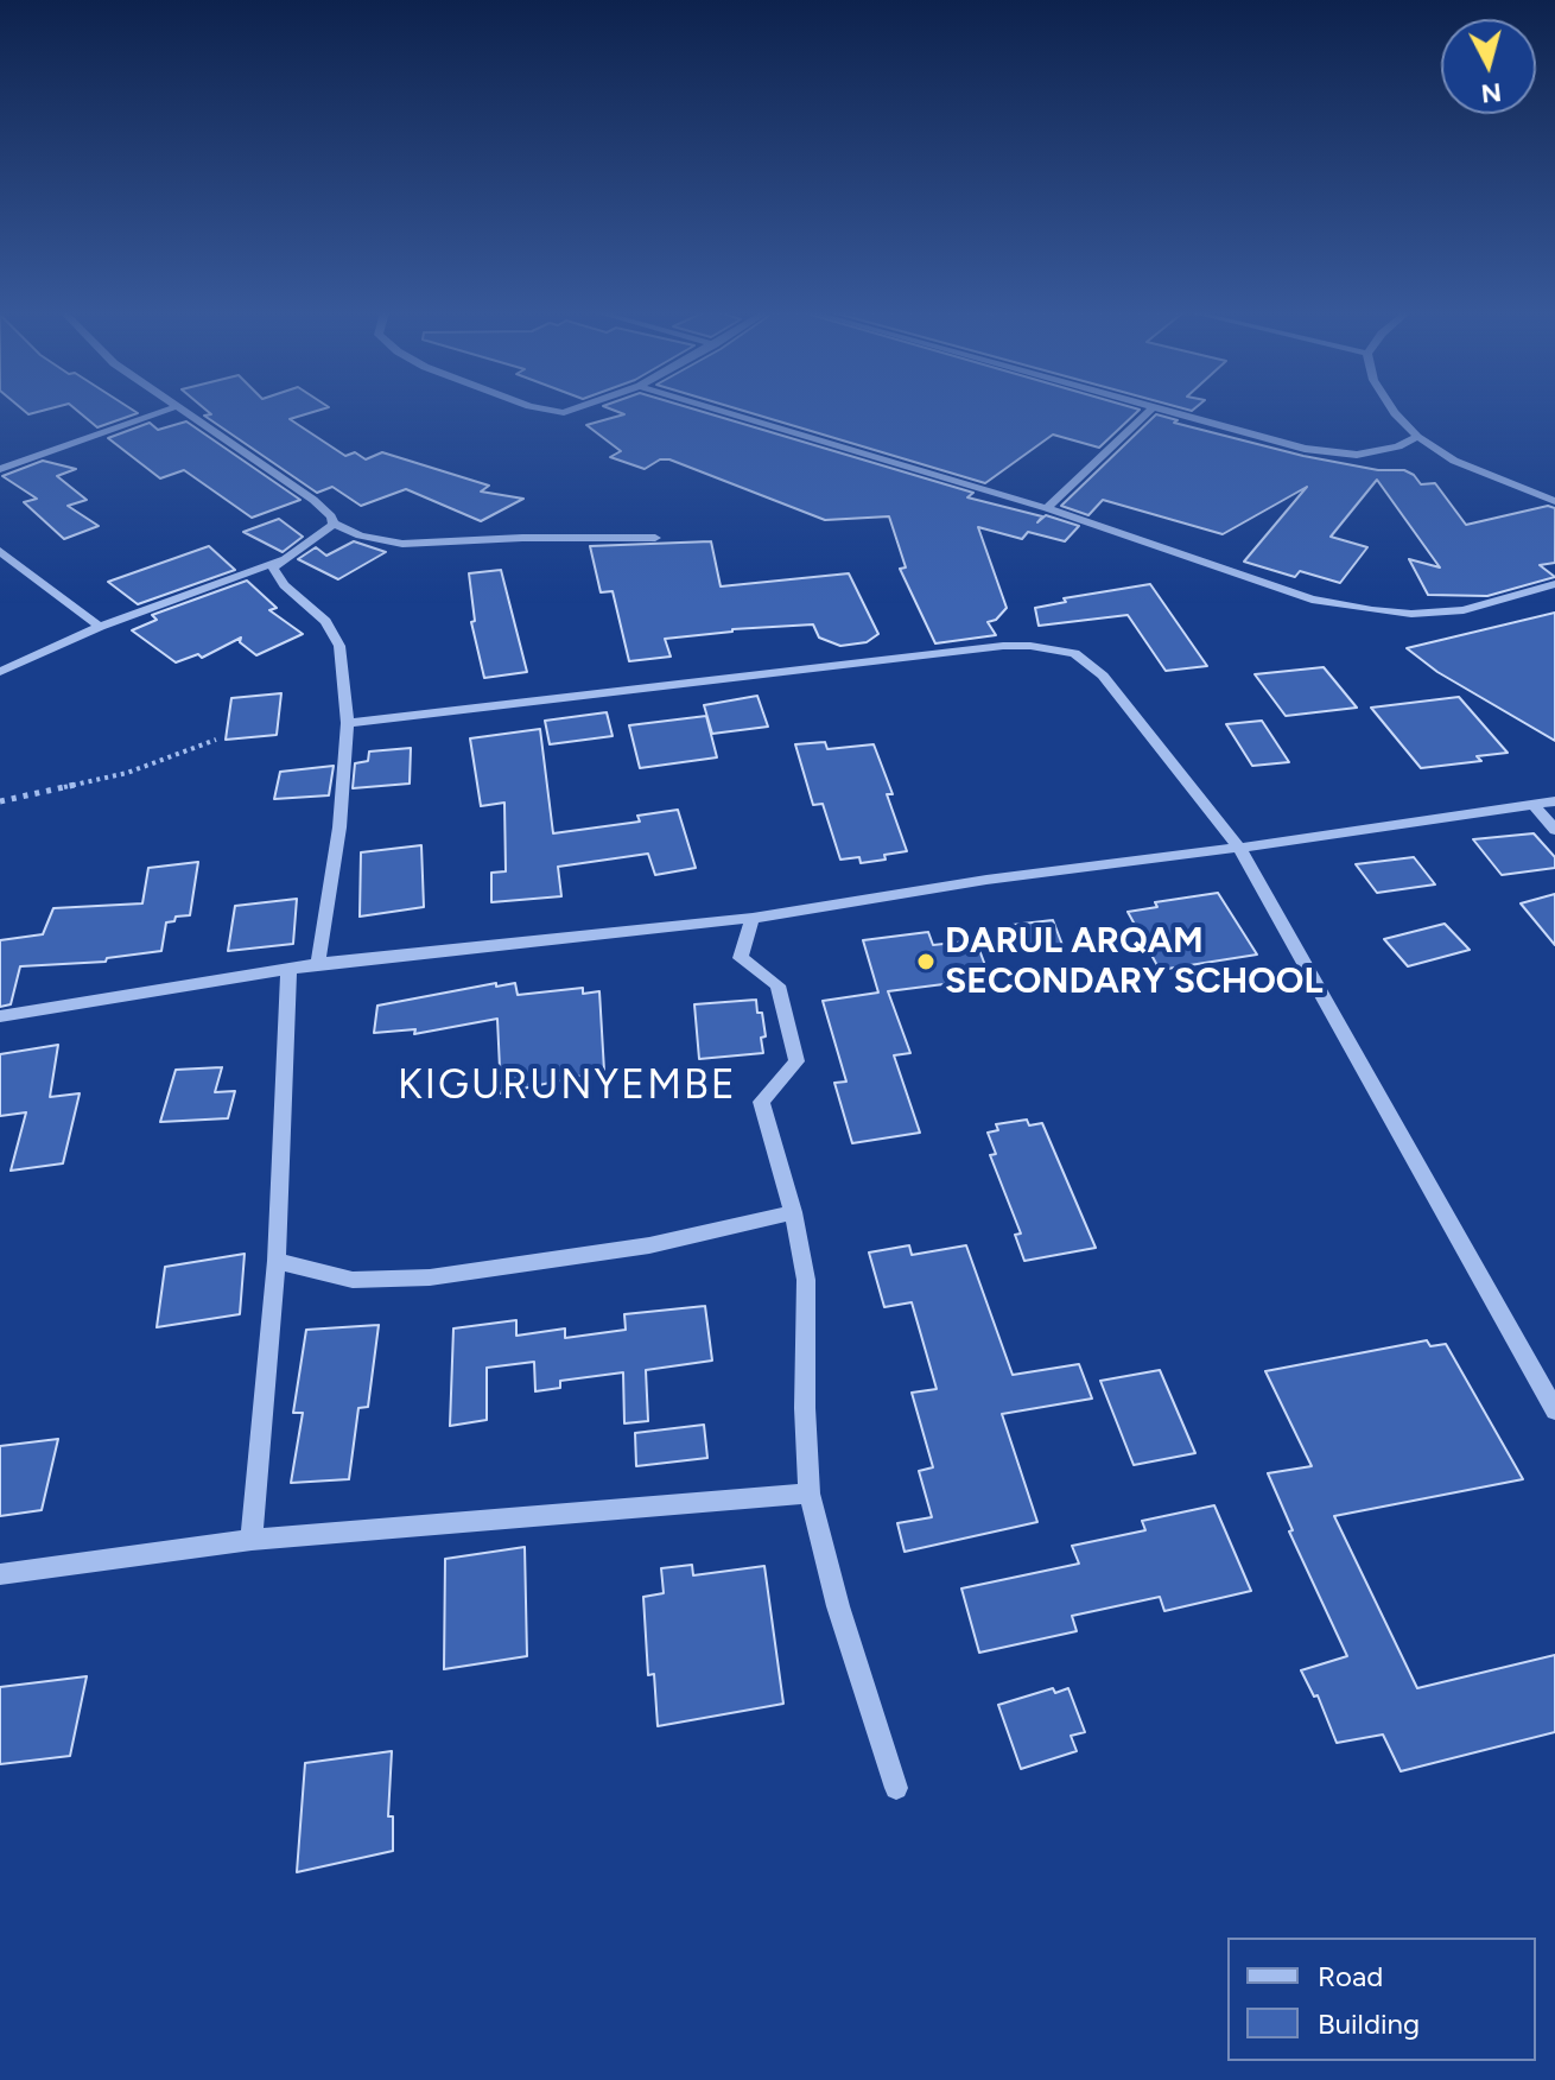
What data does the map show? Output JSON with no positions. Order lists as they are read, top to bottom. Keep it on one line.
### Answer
{"districts":["KIGURUNYEMBE"],"places":["DARUL ARQAM SECONDARY SCHOOL"],"legend":["Road","Building"],"north":"bottom"}
